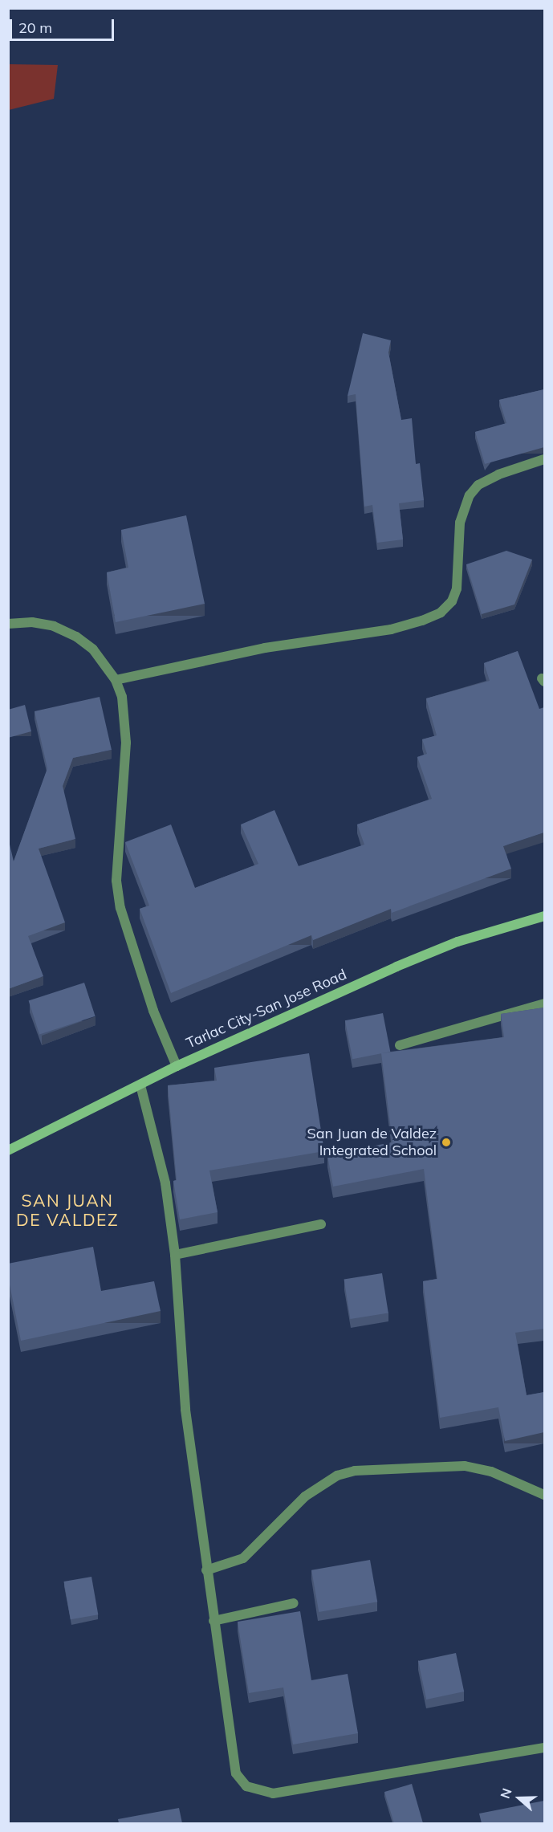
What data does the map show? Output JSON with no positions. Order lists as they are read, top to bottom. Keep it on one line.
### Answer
{"streets":{"main road":["Tarlac City-San Jose Road"]},"districts":["SAN JUAN DE VALDEZ"],"places":["San Juan de Valdez Integrated School"],"scale_bar":"20 m","north":"left"}
